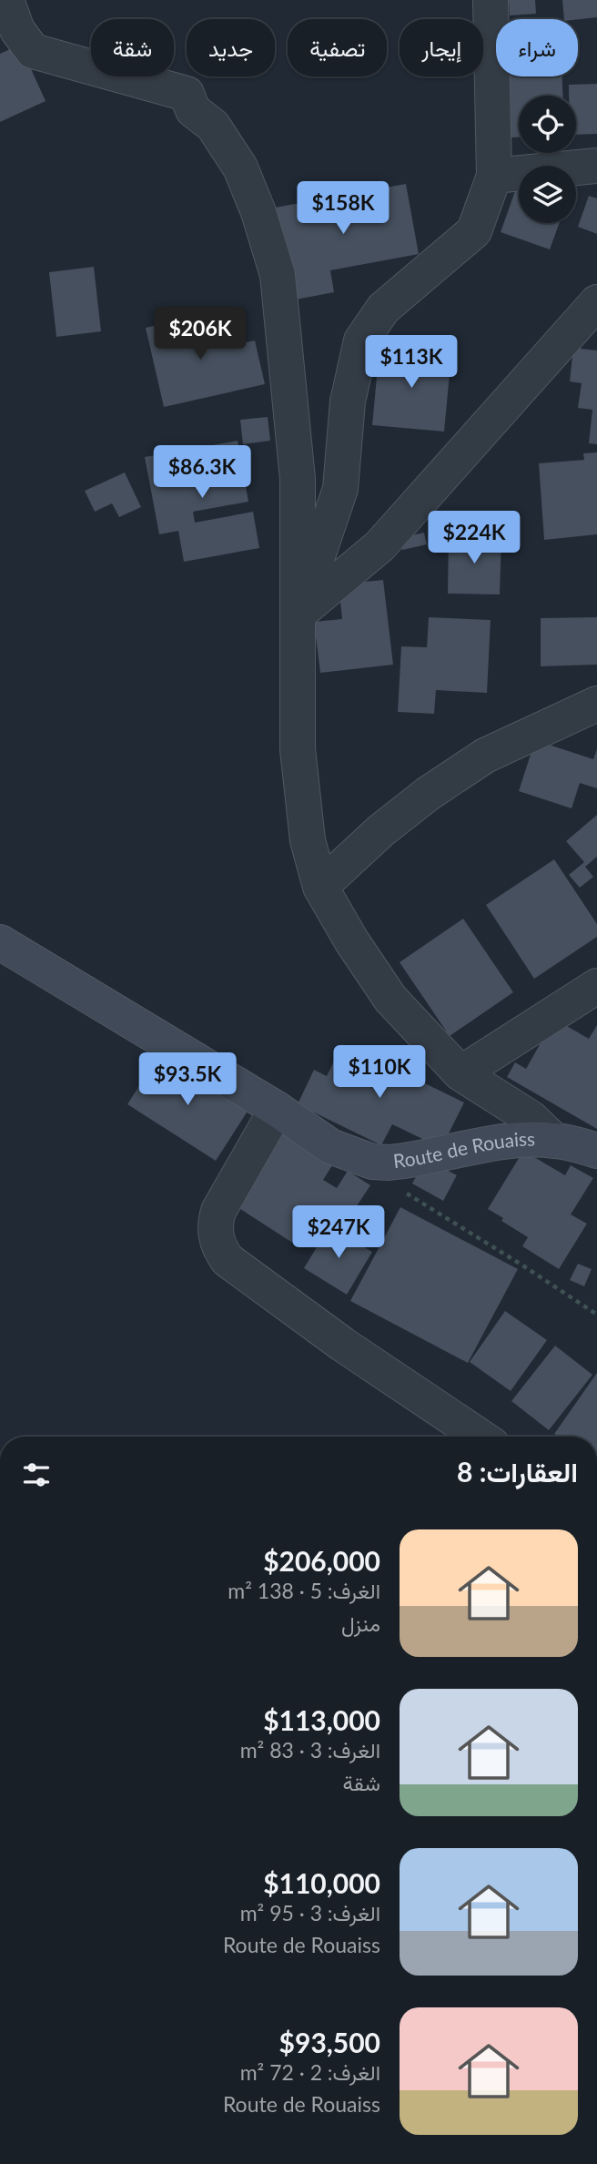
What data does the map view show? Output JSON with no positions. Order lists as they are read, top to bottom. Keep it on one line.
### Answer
{"streets":{"street":["Route de Rouaiss"]},"page":{"chip":["شراء","إيجار","تصفية","جديد","شقة"],"price":["$158K","$206K","$113K","$86.3K","$224K","$110K","$93.5K","$247K"],"heading":"العقارات: 8","list":[{"name":"$206,000","note":"الغرف: 5 · 138 m² · منزل"},{"name":"$113,000","note":"الغرف: 3 · 83 m² · شقة"},{"name":"$110,000","note":"الغرف: 3 · 95 m² · Route de Rouaiss"},{"name":"$93,500","note":"الغرف: 2 · 72 m² · Route de Rouaiss"}]}}
